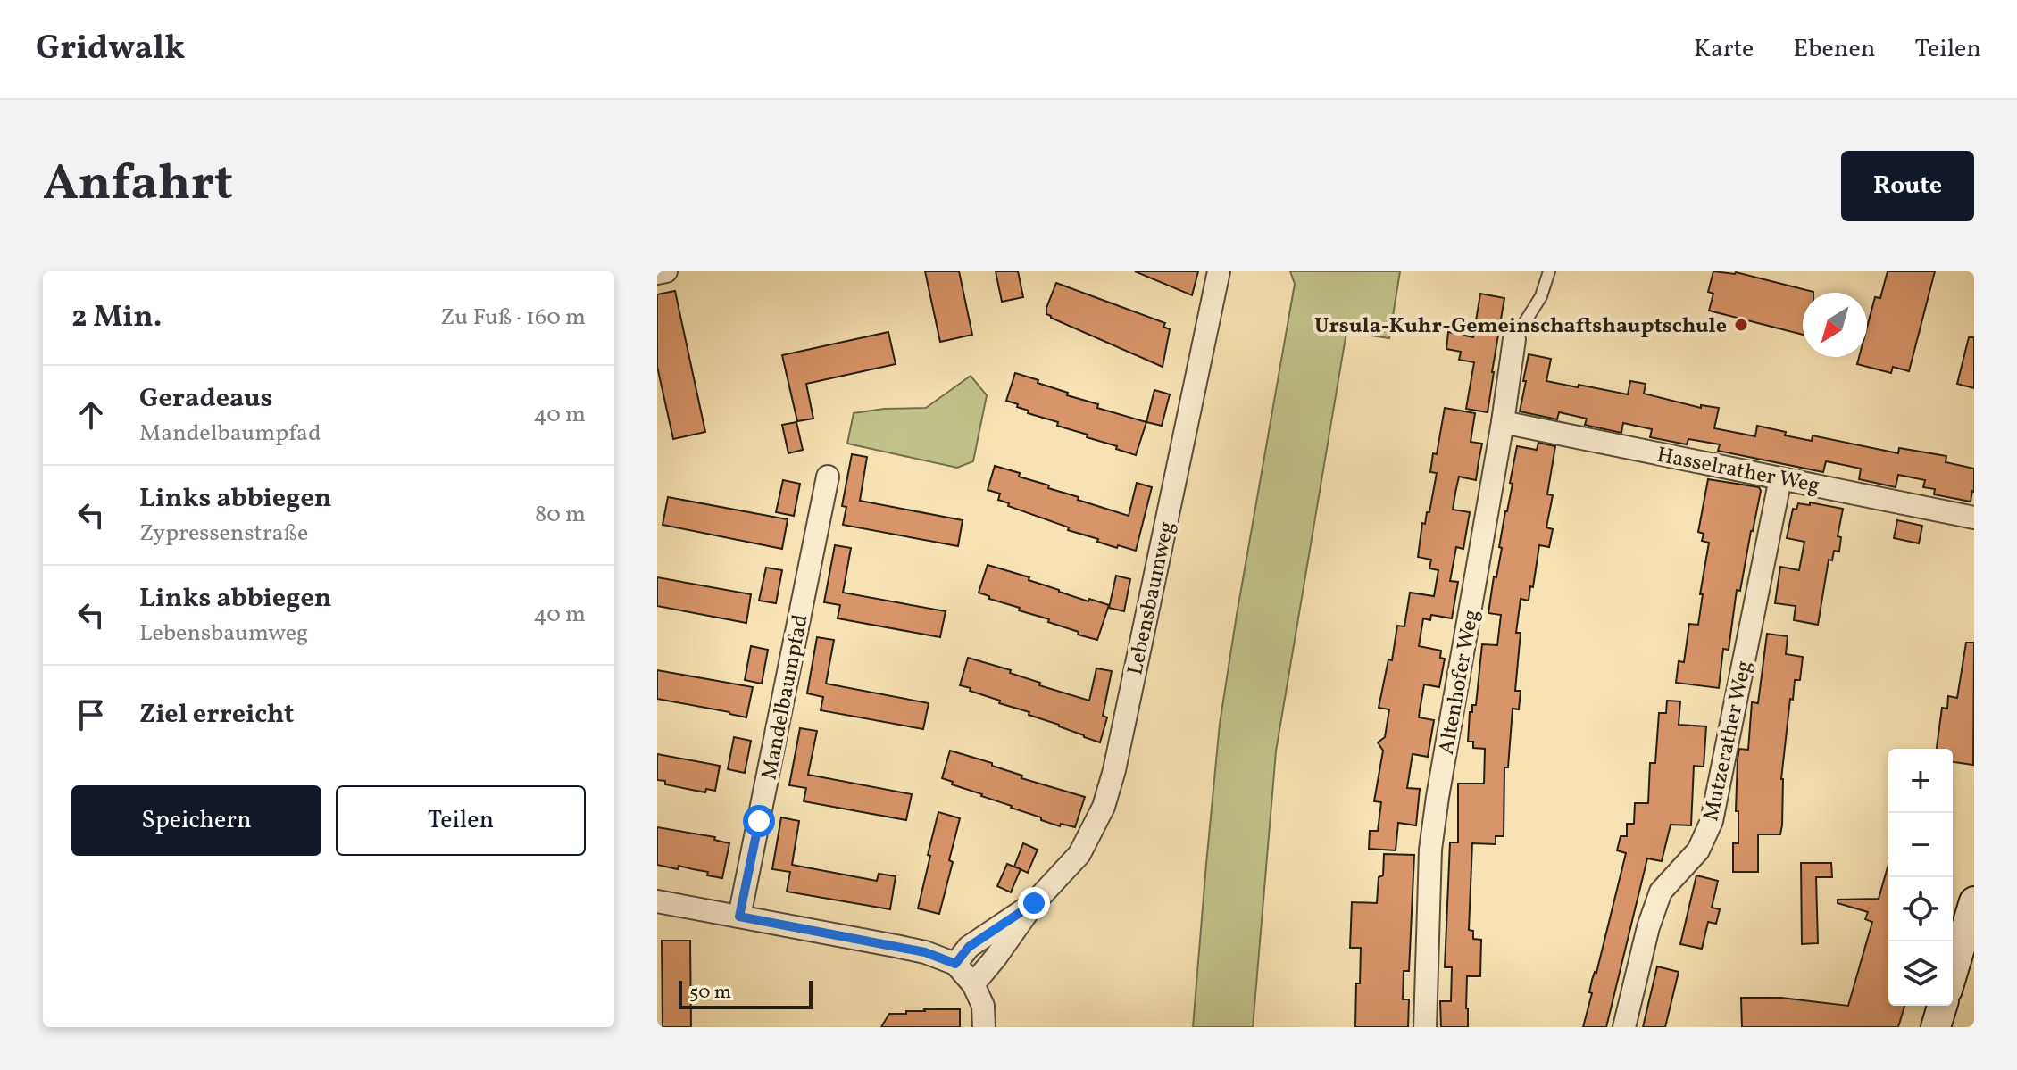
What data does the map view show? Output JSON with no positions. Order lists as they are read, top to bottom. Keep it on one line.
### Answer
{"streets":{"street":["Hasselrather Weg","Lebensbaumweg","Altenhofer Weg","Mandelbaumpfad","Mutzerather Weg"]},"crossings":[["Hasselrather Weg","Altenhofer Weg"],["Hasselrather Weg","Mutzerather Weg"]],"places":["Ursula-Kuhr-Gemeinschaftshauptschule"],"scale_bar":"50 m","north":"bottom left","page":{"header":"Gridwalk","nav":["Karte","Ebenen","Teilen"],"title":"Anfahrt","buttons":["Route",["Speichern","Teilen"]],"heading":["2 Min.","Zu Fuß · 160 m"],"list":[["Geradeaus","Mandelbaumpfad","40 m"],["Links abbiegen","Zypressenstraße","80 m"],["Links abbiegen","Lebensbaumweg","40 m"],"Ziel erreicht"],"map_buttons":["+","−"],"scale":"50 m"}}
